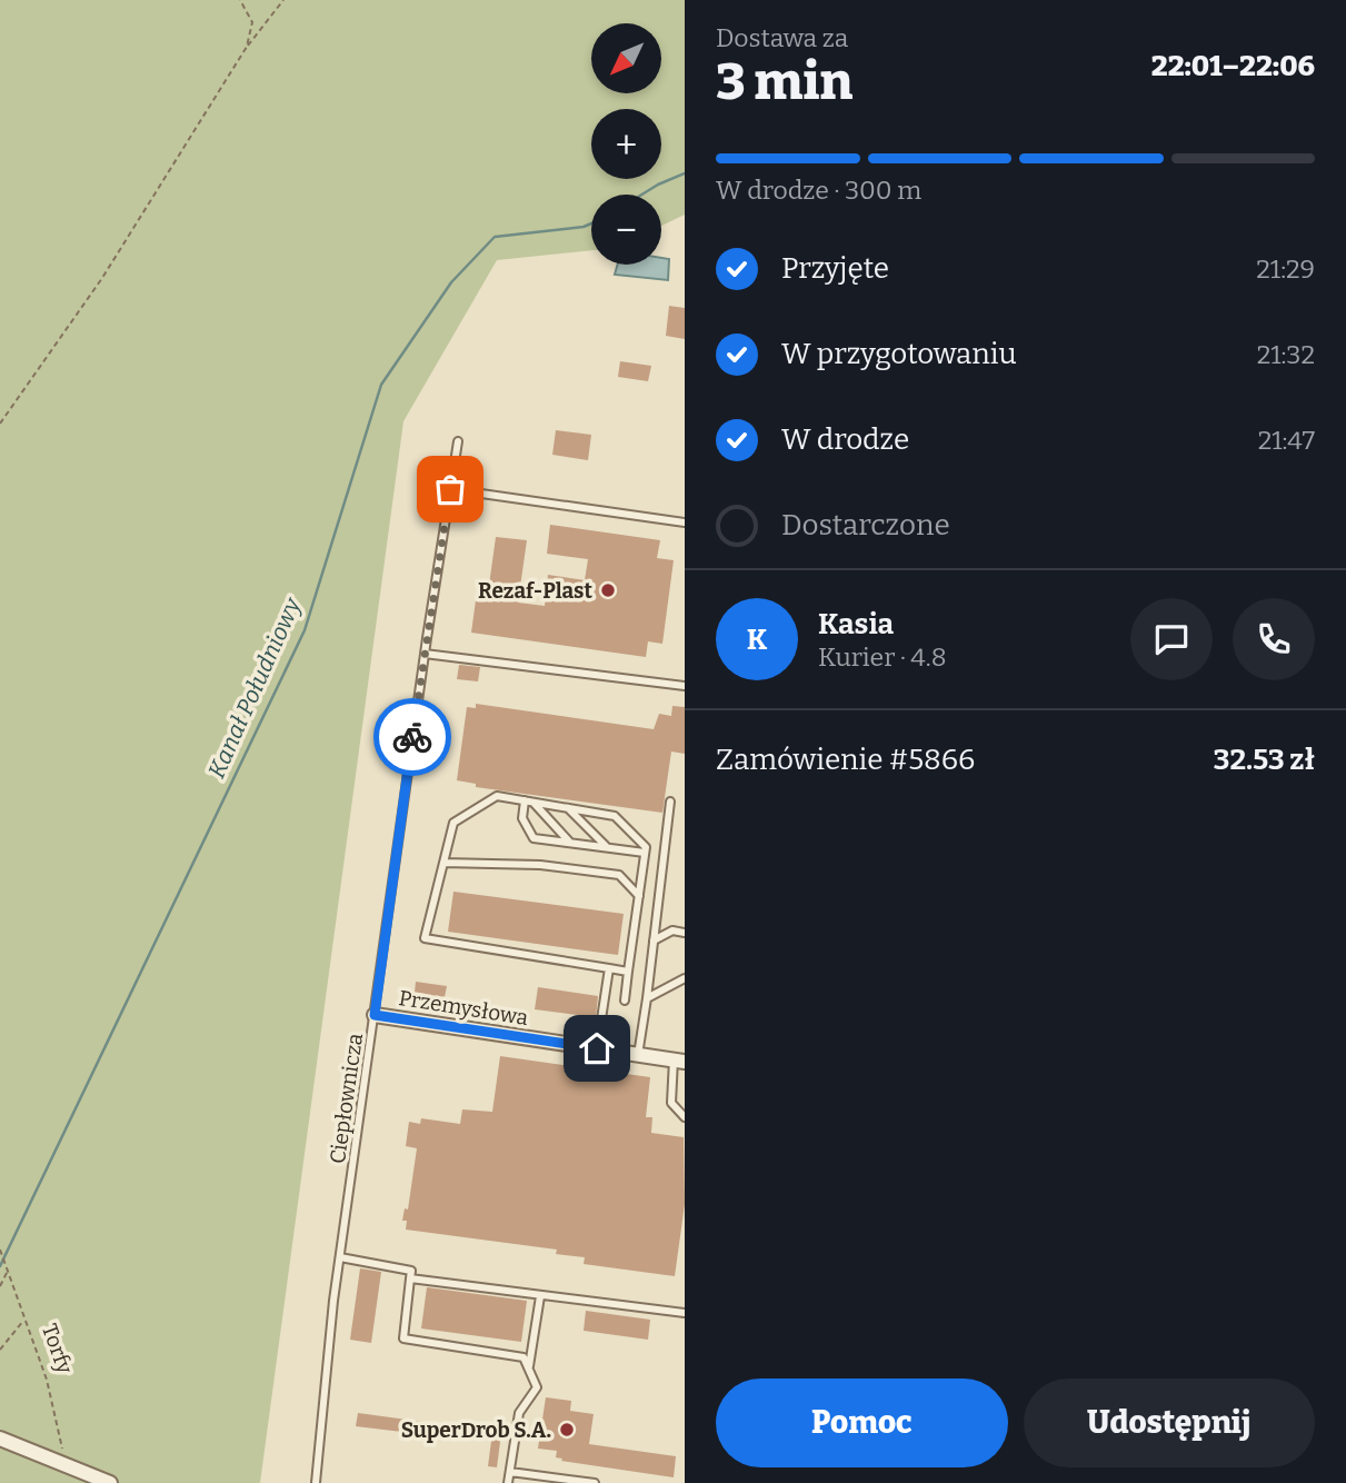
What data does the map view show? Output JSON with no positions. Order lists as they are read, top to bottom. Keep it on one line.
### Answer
{"streets":{"street":["Przemysłowa"],"lane":["Ciepłownicza"],"path":["Torfy"]},"crossings":[["Przemysłowa","Ciepłownicza"]],"water":["Kanał Południowy"],"places":["Rezaf-Plast","SuperDrob S.A."],"north":"bottom left","page":{"heading":["3 min","Dostawa za","22:01–22:06"],"panel":["Kasia","Kurier · 4.8","Zamówienie #5866","32.53 zł"],"map_buttons":["+","−"],"bar":"W drodze · 300 m","list":[["Przyjęte","21:29"],["W przygotowaniu","21:32"],["W drodze","21:47"],"Dostarczone"],"round":"K","buttons":["Pomoc","Udostępnij"]}}
